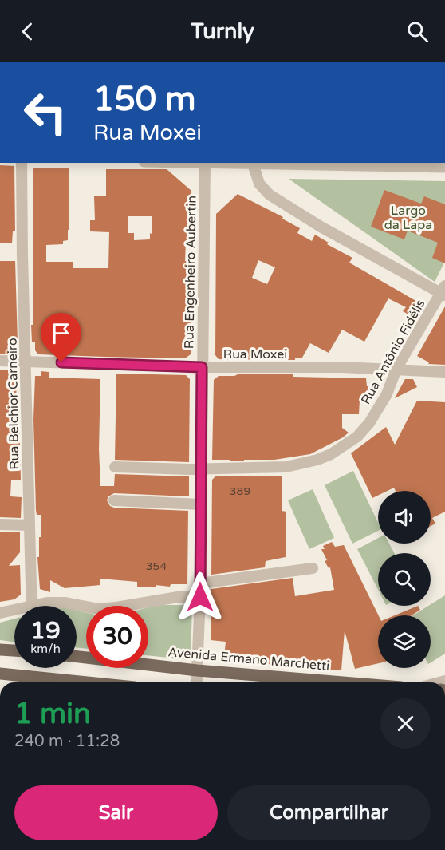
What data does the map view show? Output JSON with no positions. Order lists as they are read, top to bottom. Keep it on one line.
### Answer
{"streets":{"main road":["Avenida Ermano Marchetti"],"street":["Rua Engenheiro Aubertin","Rua Antônio Fidélis","Rua Moxei","Rua Belchior Carneiro"]},"crossings":[["Rua Engenheiro Aubertin","Rua Antônio Fidélis"],["Rua Engenheiro Aubertin","Rua Moxei"],["Rua Engenheiro Aubertin","Avenida Ermano Marchetti"],["Rua Antônio Fidélis","Rua Moxei"],["Rua Moxei","Rua Belchior Carneiro"]],"parks":["Largo da Lapa"],"house_numbers":["389","354"],"page":{"header":"Turnly","turn":["150 m","Rua Moxei"],"speed":"19 km/h","limit":"30","heading":["1 min","240 m · 11:28"],"buttons":["Sair","Compartilhar"]}}
